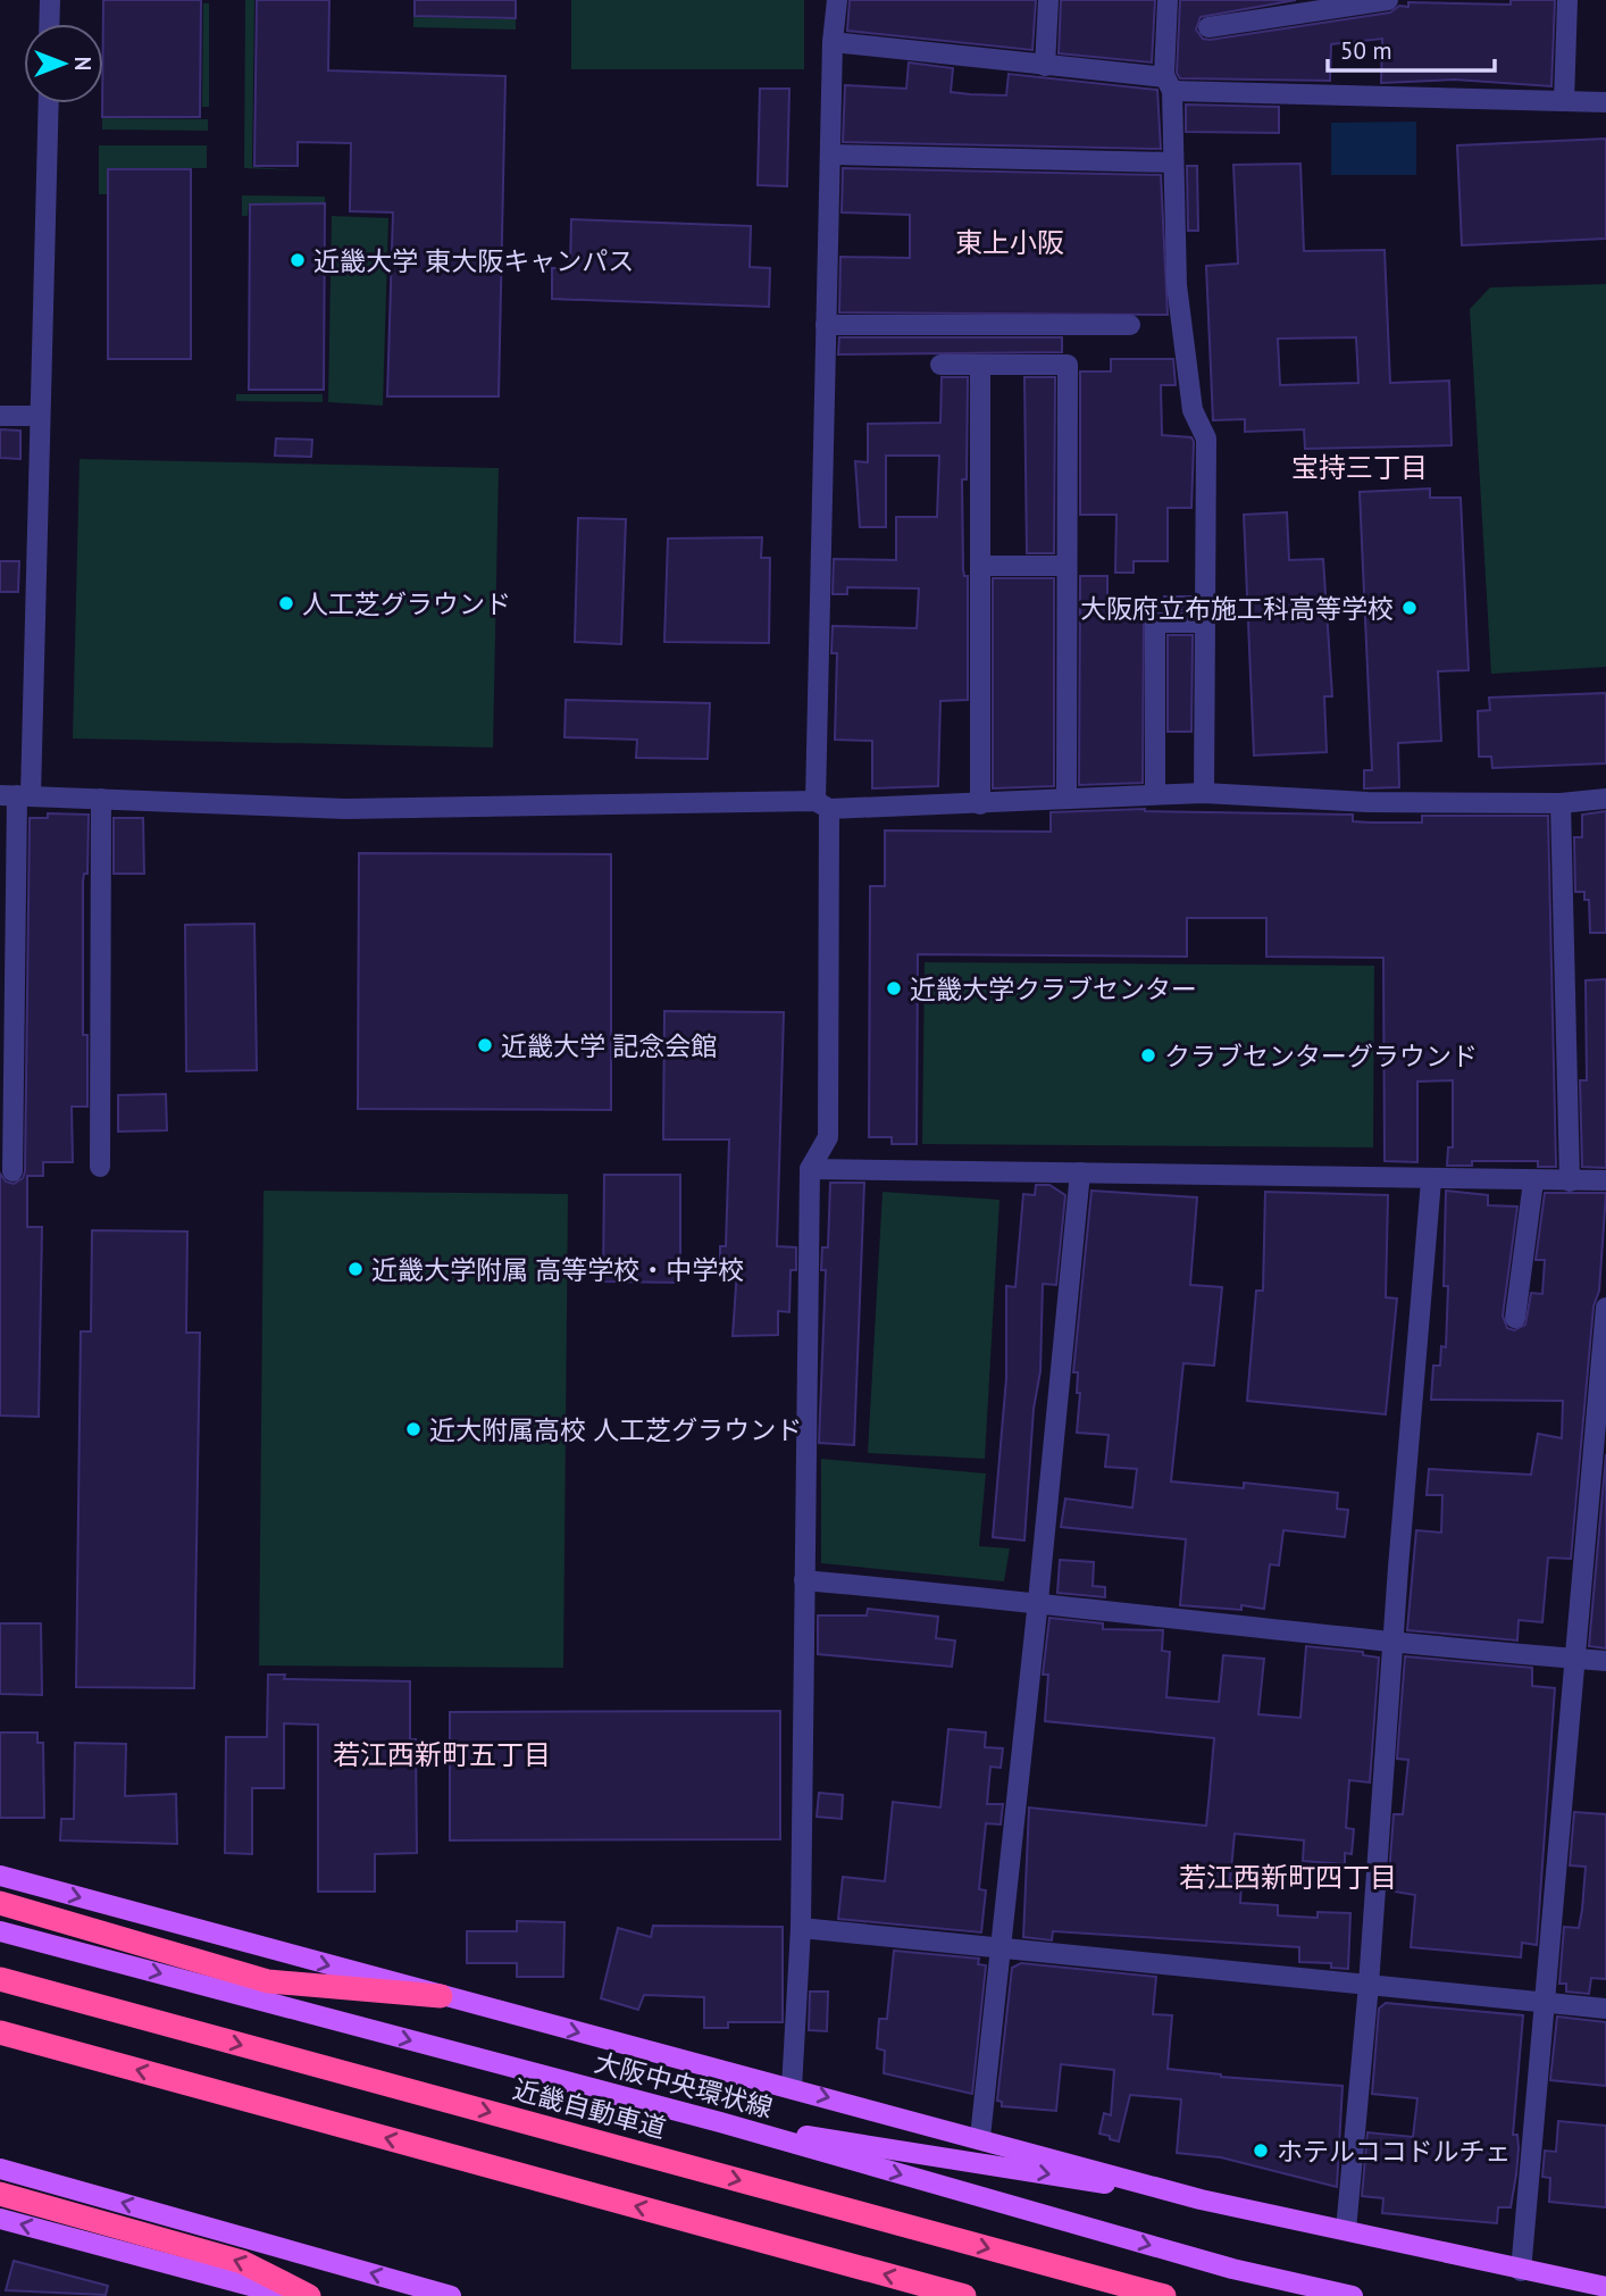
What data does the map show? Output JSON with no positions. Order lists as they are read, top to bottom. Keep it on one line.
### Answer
{"streets":{"highway":["近畿自動車道"],"main road":["大阪中央環状線"]},"districts":["東上小阪","宝持三丁目","若江西新町五丁目","若江西新町四丁目"],"places":["近畿大学 東大阪キャンパス","人工芝グラウンド","大阪府立布施工科高等学校","近畿大学クラブセンター","近畿大学 記念会館","クラブセンターグラウンド","近畿大学附属 高等学校・中学校","近大附属高校 人工芝グラウンド","ホテルココドルチェ"],"scale_bar":"50 m","north":"right"}
